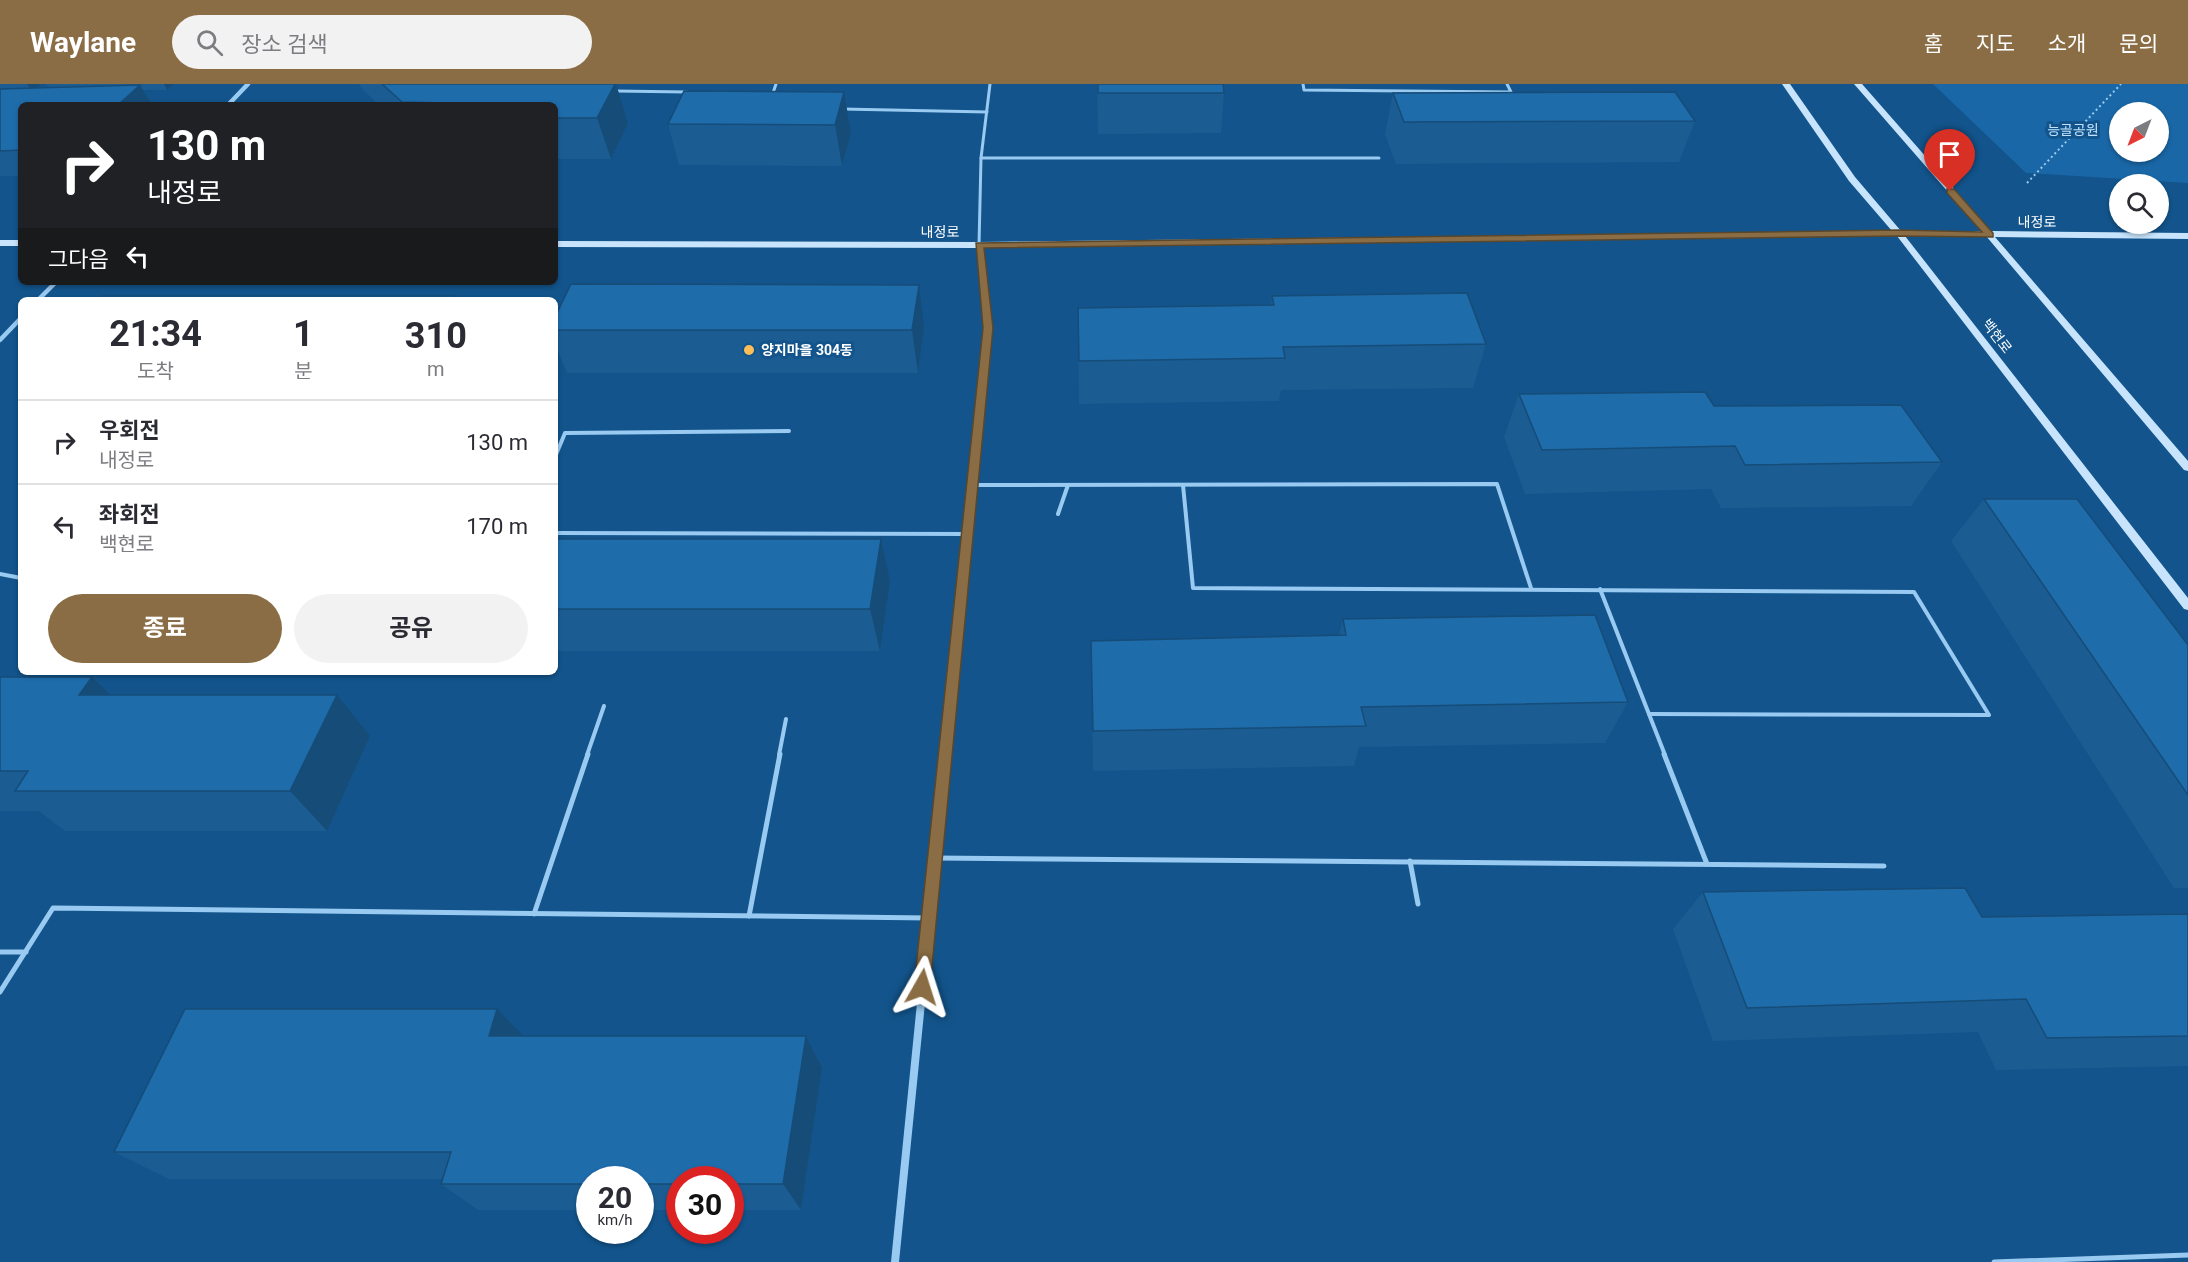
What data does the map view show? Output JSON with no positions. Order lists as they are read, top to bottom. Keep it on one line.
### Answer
{"streets":{"street":["내정로","백현로"]},"crossings":[["내정로","백현로"]],"parks":["능골공원"],"places":["양지마을 304동"],"north":"bottom left","page":{"header":"Waylane","search":"장소 검색","nav":["홈","지도","소개","문의"],"turn":["130 m","내정로"],"then":"그다음","eta":["21:34","도착","1","분","310","m"],"list":[{"name":"우회전","note":"내정로","value":"130 m"},{"name":"좌회전","note":"백현로","value":"170 m"}],"buttons":["종료","공유"],"speed":"20 km/h","limit":"30"}}
